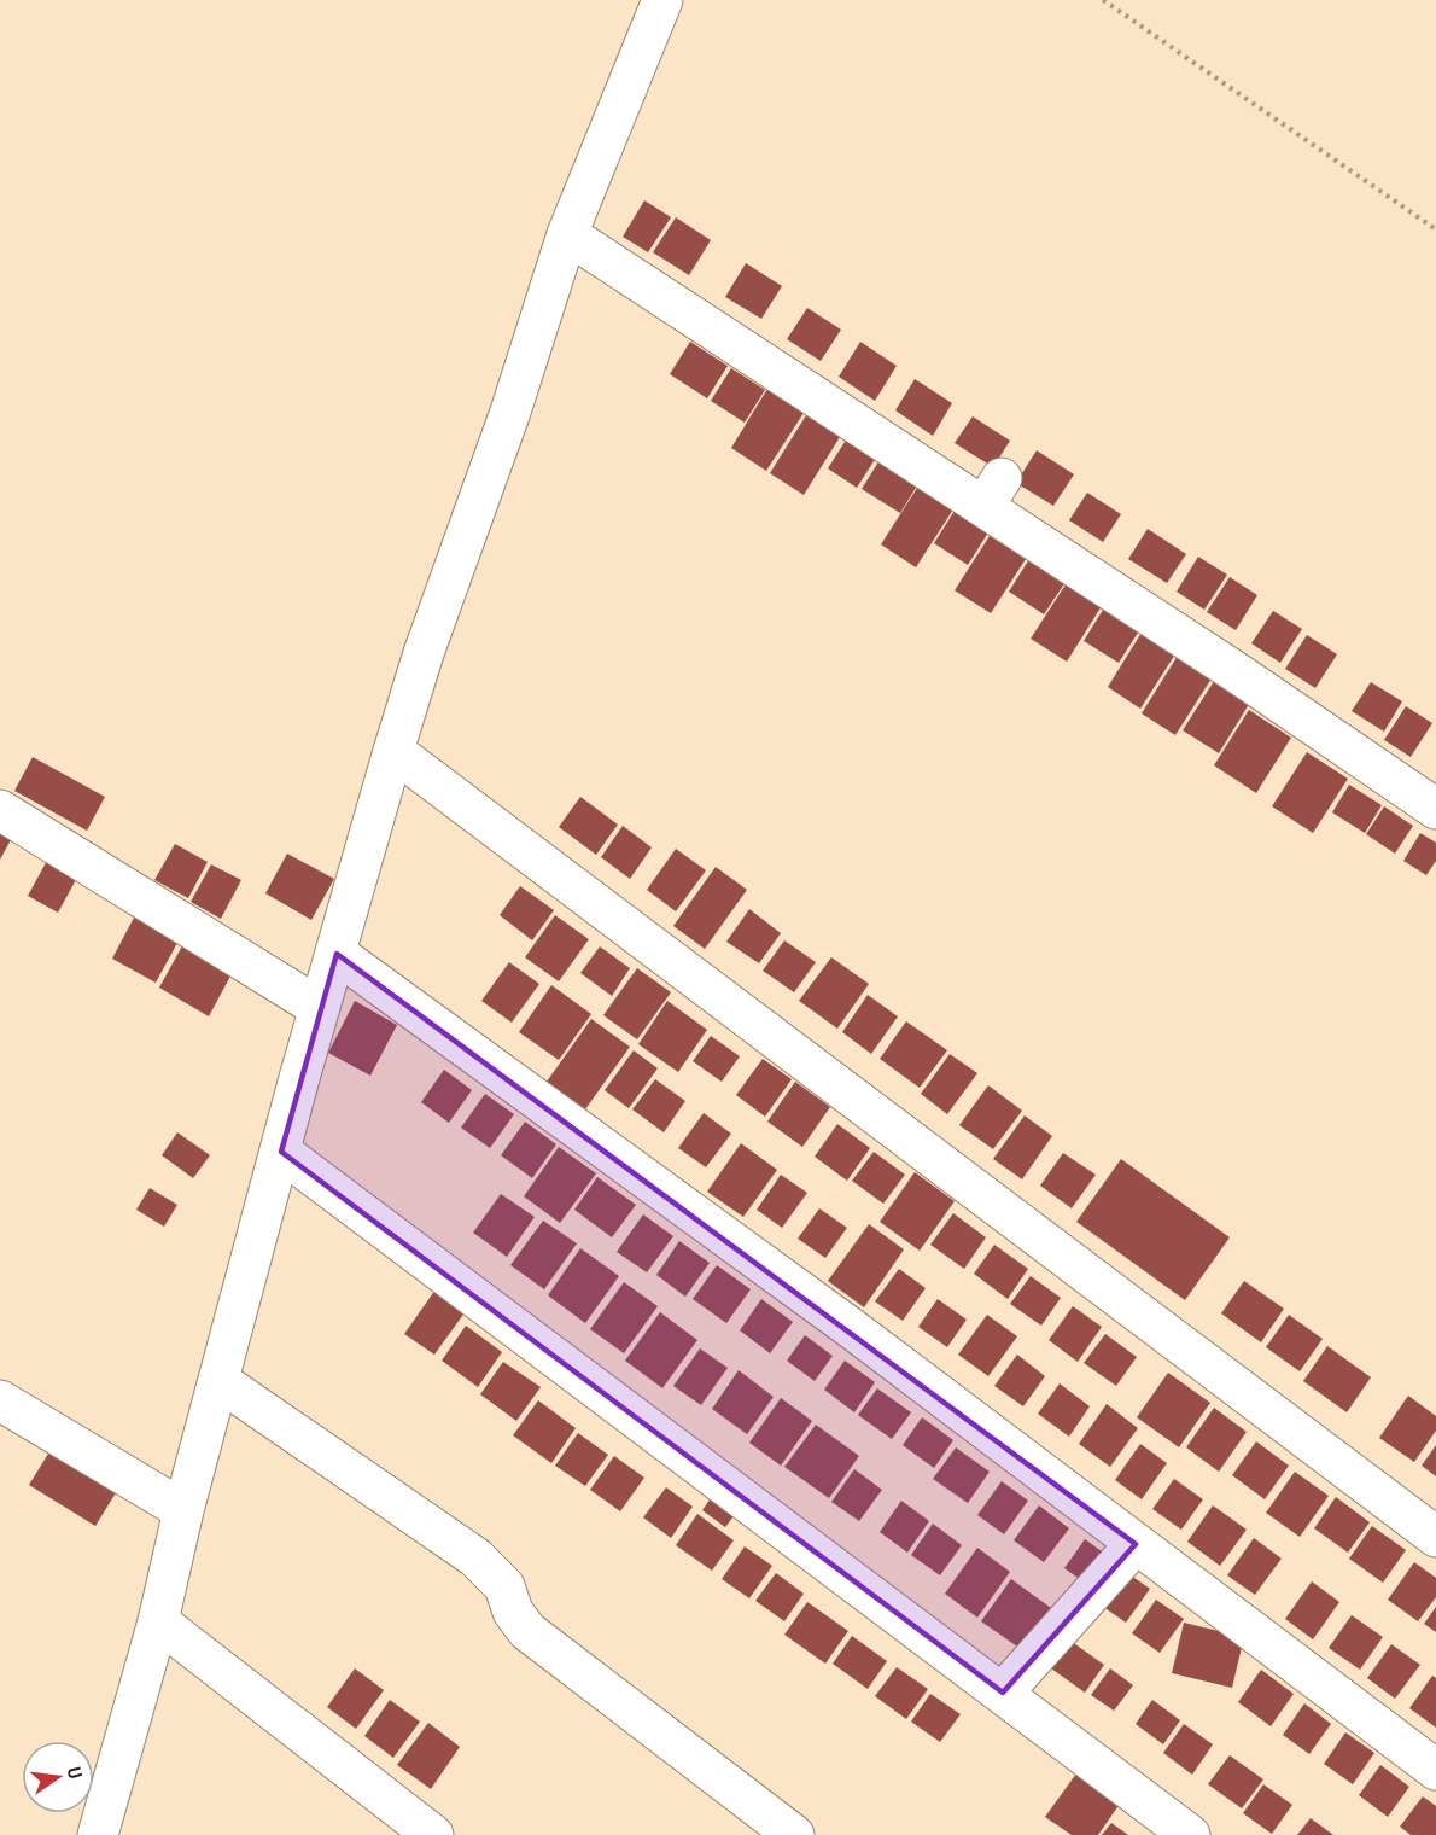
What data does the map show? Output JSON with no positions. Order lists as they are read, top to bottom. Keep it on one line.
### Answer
{"north":"right"}
